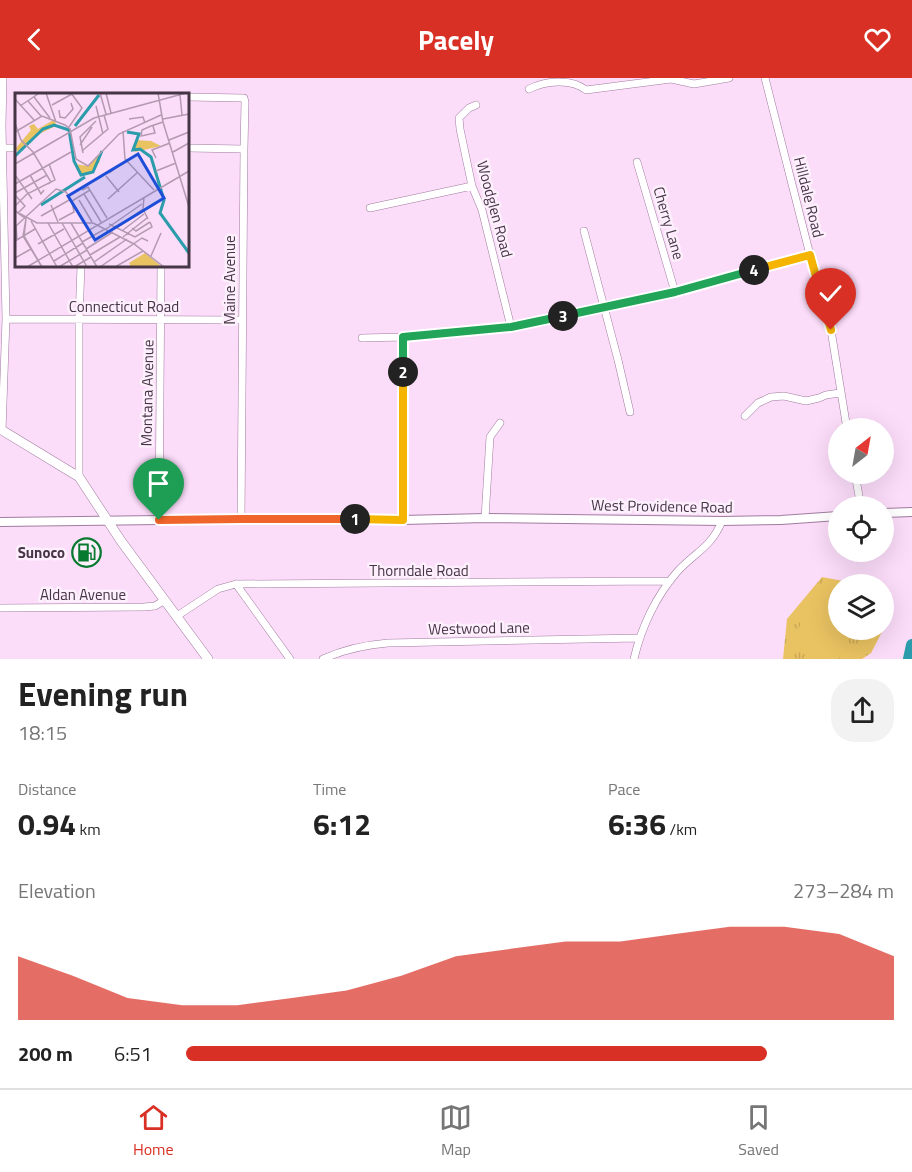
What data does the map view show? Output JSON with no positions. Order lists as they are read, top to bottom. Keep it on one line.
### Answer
{"streets":{"street":["Hilldale Road","Woodglen Road","Cherry Lane","Maine Avenue","Connecticut Road","Montana Avenue","West Providence Road","Thorndale Road","Aldan Avenue","Westwood Lane"]},"crossings":[["Maine Avenue","Connecticut Road"],["Maine Avenue","West Providence Road"],["Connecticut Road","Montana Avenue"],["Montana Avenue","West Providence Road"]],"places":{"fuel station":["Sunoco"]},"north":"top right","page":{"header":"Pacely","pins":["4","3","2","1"],"heading":["Evening run","18:15"],"stats":[["Distance","0.94 km"],["Time","6:12"],["Pace","6:36 /km"]],"chart":["Elevation","273–284 m"],"list":[{"name":"200 m","note":"6:51"}],"tabs":["Home","Map","Saved"]}}
